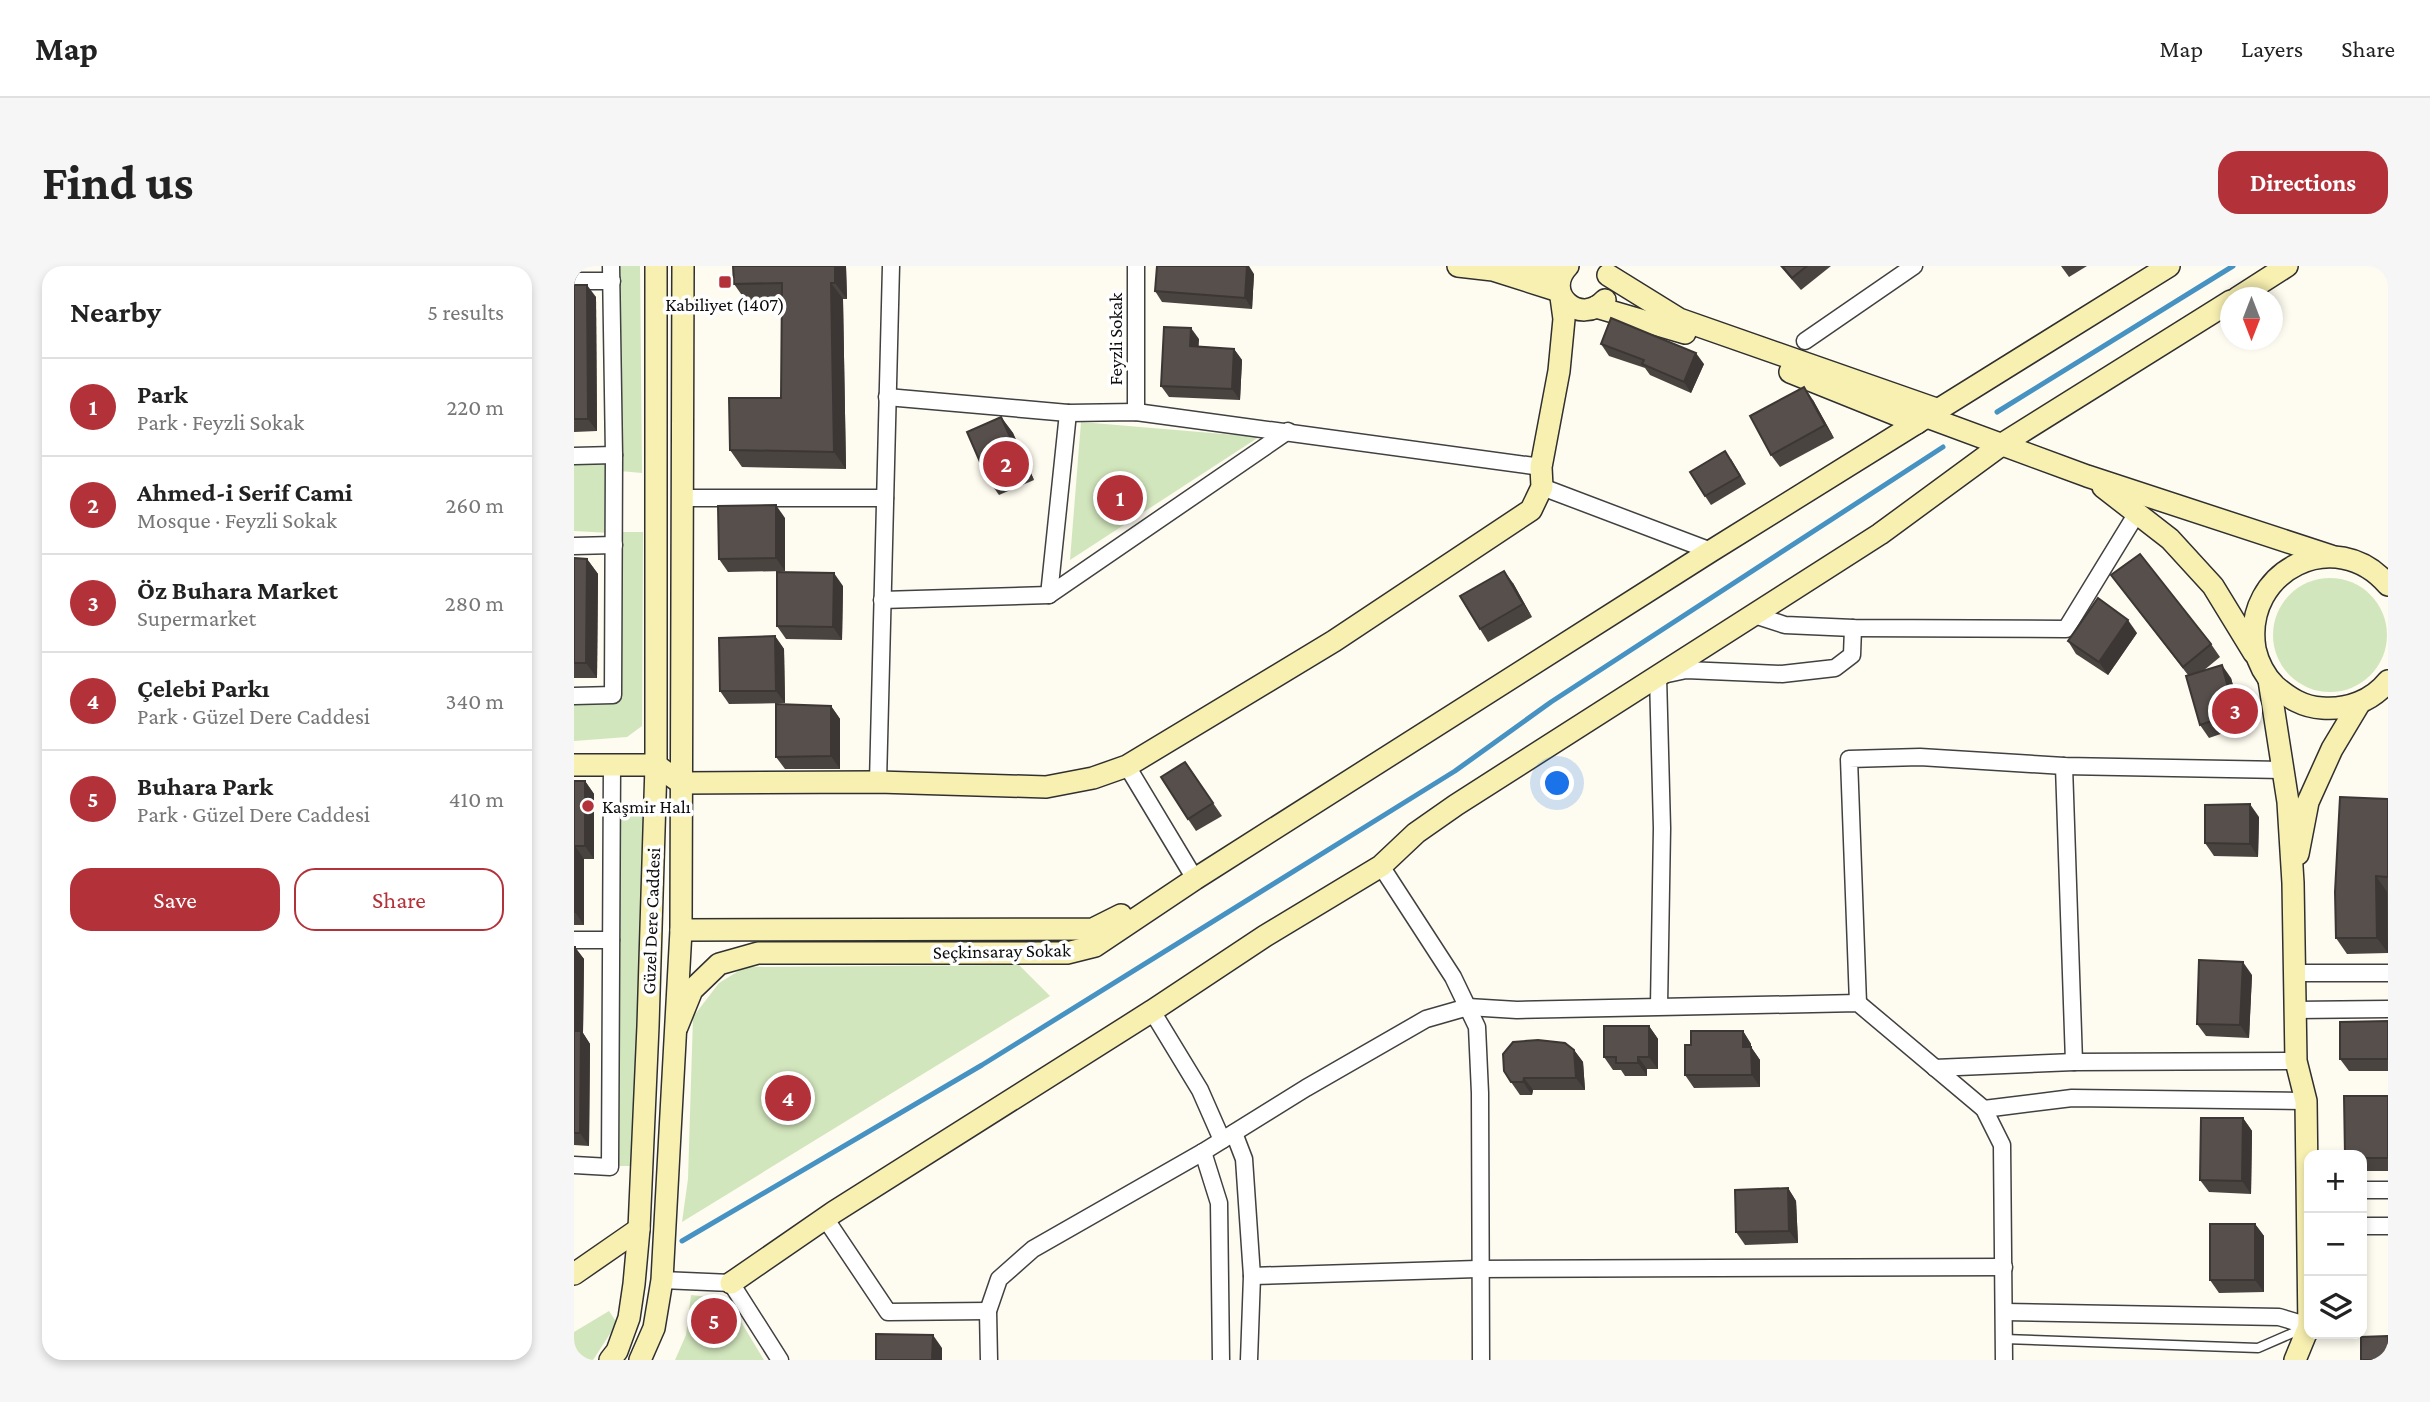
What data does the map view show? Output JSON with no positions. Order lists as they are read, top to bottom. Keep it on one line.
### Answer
{"streets":{"street":["Feyzli Sokak","Güzel Dere Caddesi","Seçkinsaray Sokak"]},"crossings":[["Güzel Dere Caddesi","Seçkinsaray Sokak"]],"places":{"transit":["Kabiliyet (1407)"],"other":["Kaşmir Halı"]},"north":"bottom","page":{"header":"Map","nav":["Map","Layers","Share"],"buttons":["Directions",["Save","Share"]],"title":"Find us","heading":["Nearby","5 results"],"list":[{"mark":"1","name":"Park","note":"Park · Feyzli Sokak","value":"220 m"},{"mark":"2","name":"Ahmed-i Serif Cami","note":"Mosque · Feyzli Sokak","value":"260 m"},{"mark":"3","name":"Öz Buhara Market","note":"Supermarket","value":"280 m"},{"mark":"4","name":"Çelebi Parkı","note":"Park · Güzel Dere Caddesi","value":"340 m"},{"mark":"5","name":"Buhara Park","note":"Park · Güzel Dere Caddesi","value":"410 m"}],"pins":["2","1","3","4","5"],"map_buttons":["+","−"]}}
